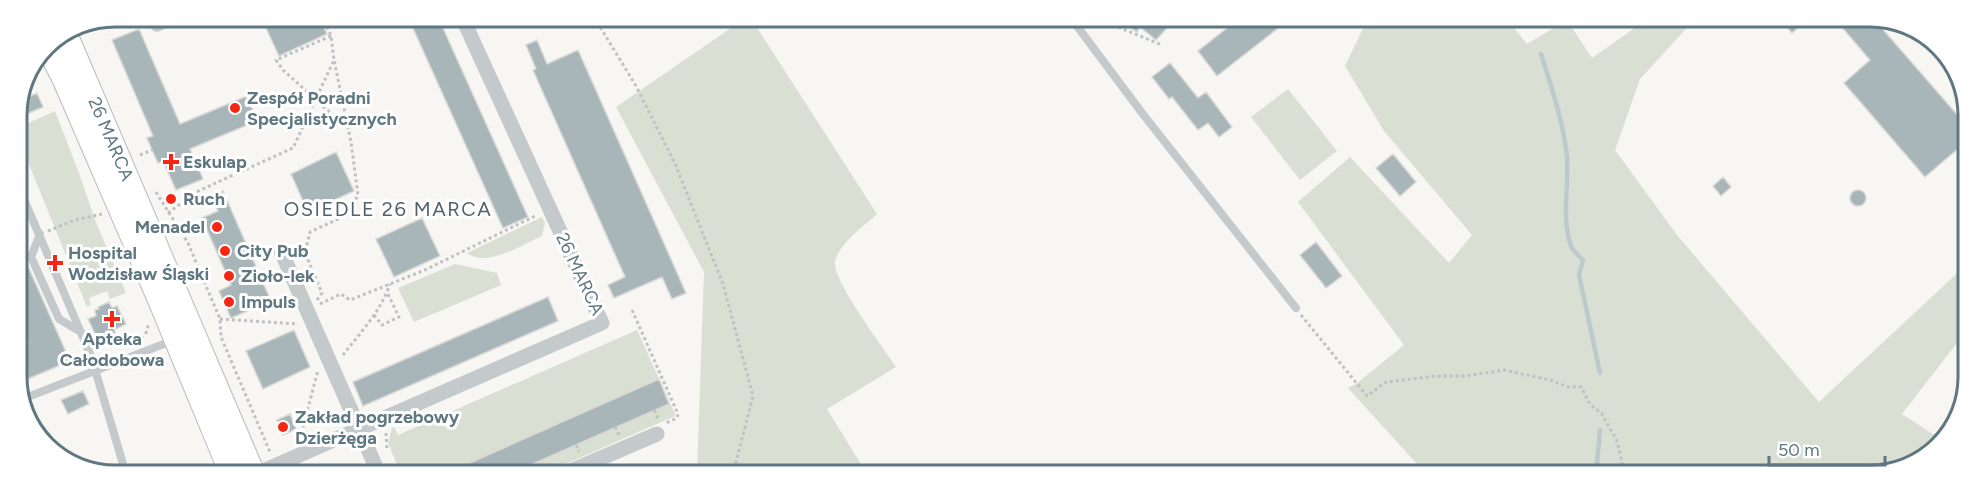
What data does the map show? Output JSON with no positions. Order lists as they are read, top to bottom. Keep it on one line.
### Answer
{"streets":{"main road":["26 MARCA"]},"districts":["OSIEDLE 26 MARCA"],"places":{"other":["Zespół Poradni Specjalistycznych","Ruch","Menadel","City Pub","Zioło-lek","Impuls","Zakład pogrzebowy Dzierżęga"],"health":["Eskulap","Hospital Wodzisław Śląski","Apteka Całodobowa"]},"scale_bar":"50 m"}
